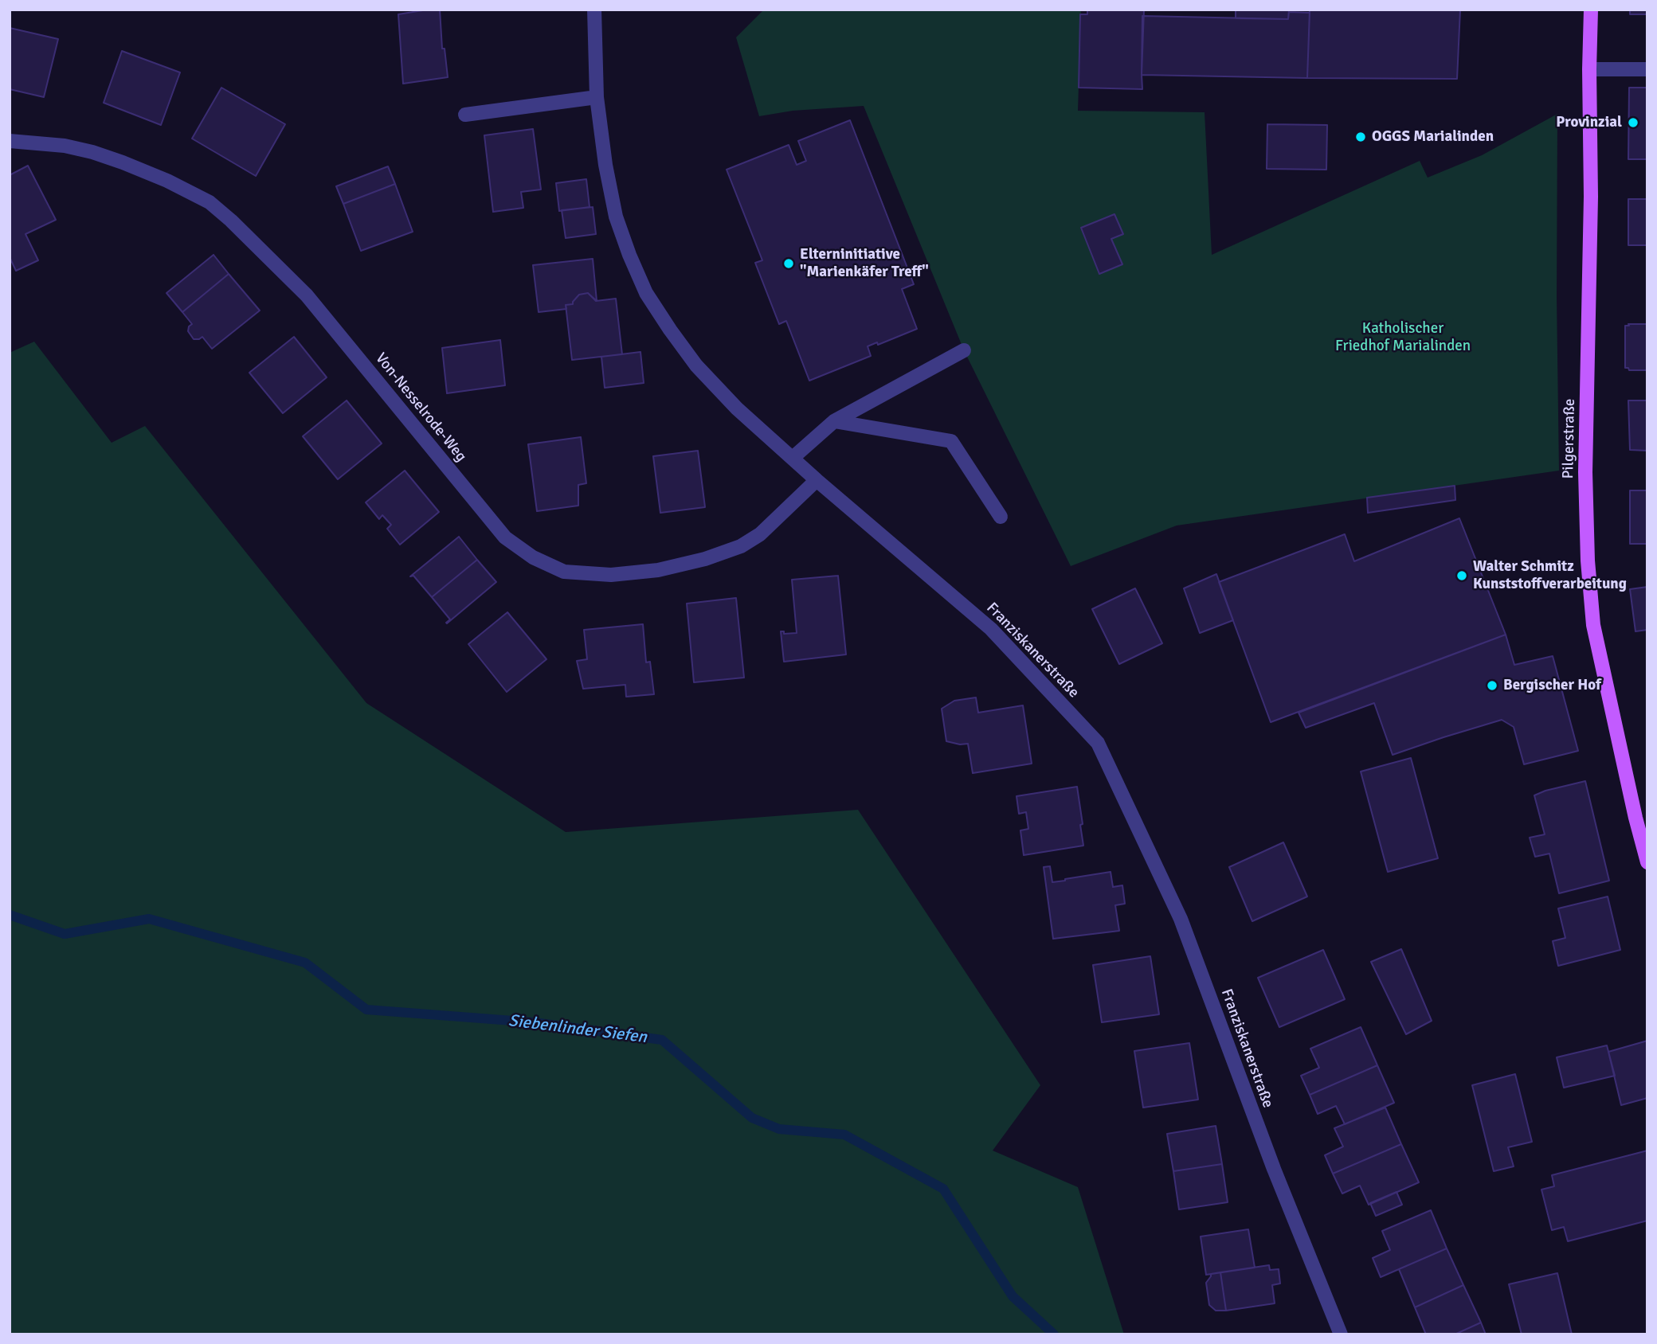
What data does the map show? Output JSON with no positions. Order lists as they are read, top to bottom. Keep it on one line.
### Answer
{"streets":{"main road":["Pilgerstraße"],"street":["Von-Nesselrode-Weg","Franziskanerstraße"]},"crossings":[["Von-Nesselrode-Weg","Franziskanerstraße"]],"water":["Siebenlinder Siefen"],"parks":["Katholischer Friedhof Marialinden"],"places":["Provinzial","OGGS Marialinden","Elterninitiative \"Marienkäfer Treff\"","Walter Schmitz Kunststoffverarbeitung","Bergischer Hof"]}
